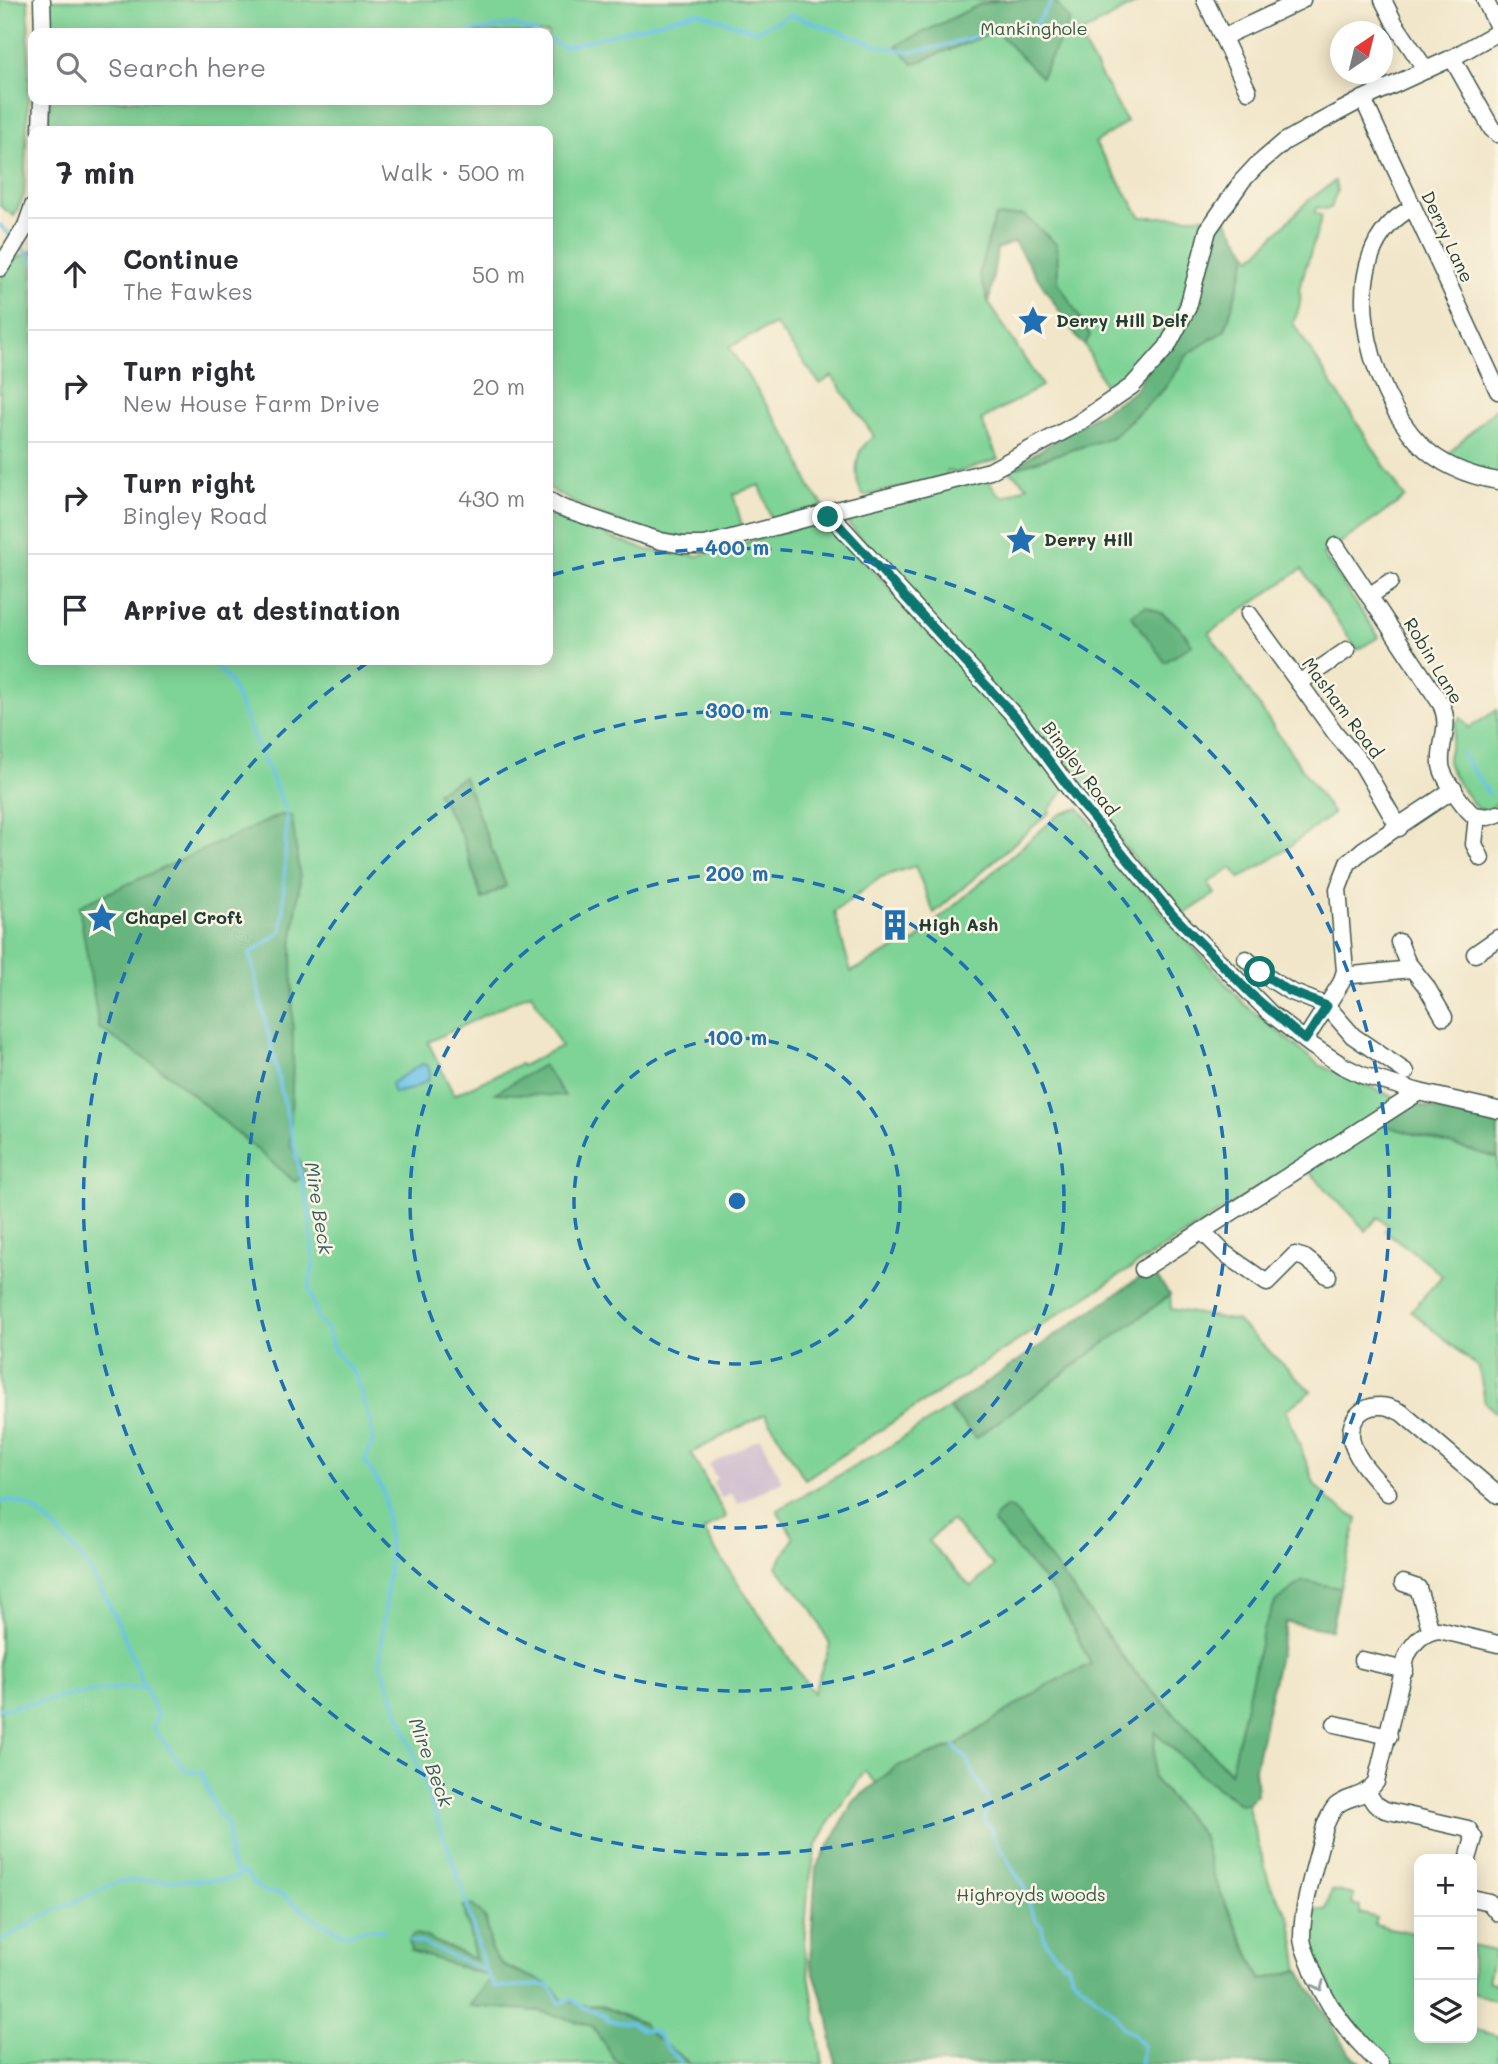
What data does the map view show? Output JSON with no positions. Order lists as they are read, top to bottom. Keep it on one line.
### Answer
{"streets":{"street":["Derry Lane","Robin Lane","Masham Road","Bingley Road"]},"water":["Mire Beck"],"parks":["Mankinghole","Highroyds woods"],"places":{"place":["Derry Hill Delf","Derry Hill","Chapel Croft"],"building":["High Ash"]},"north":"top right","page":{"search":"Search here","heading":["7 min","Walk · 500 m"],"list":[["Continue","The Fawkes","50 m"],["Turn right","New House Farm Drive","20 m"],["Turn right","Bingley Road","430 m"],"Arrive at destination"],"map_buttons":["+","−"]},"rings":["400 m","300 m","200 m","100 m"]}
